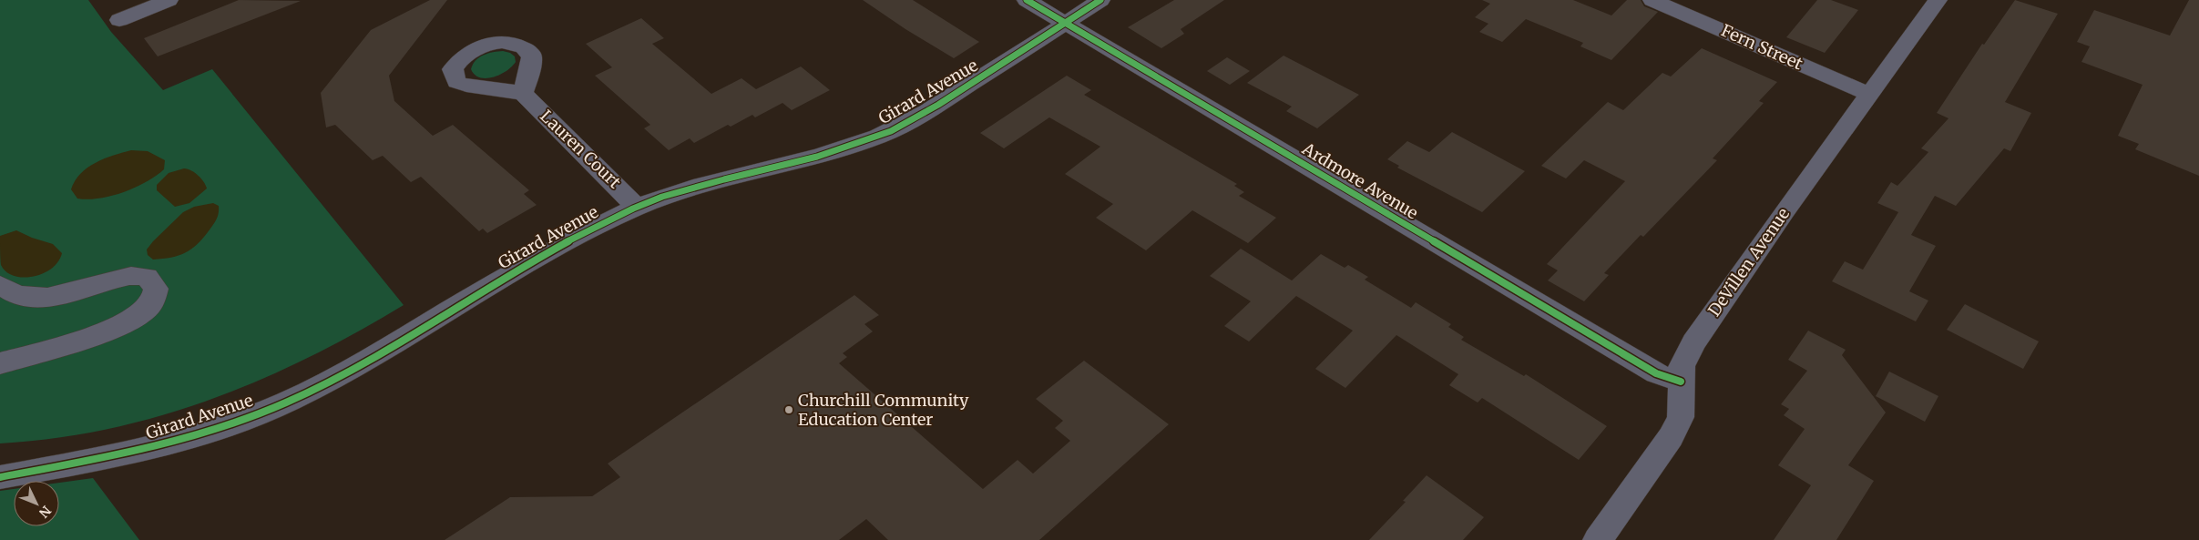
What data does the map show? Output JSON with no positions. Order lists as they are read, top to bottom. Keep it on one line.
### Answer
{"streets":{"street":["Fern Street","Girard Avenue","Lauren Court","Ardmore Avenue","DeVillen Avenue"]},"crossings":[["Fern Street","DeVillen Avenue"],["Girard Avenue","Lauren Court"],["Girard Avenue","Ardmore Avenue"],["Ardmore Avenue","DeVillen Avenue"]],"places":["Churchill Community Education Center"],"north":"bottom right"}
